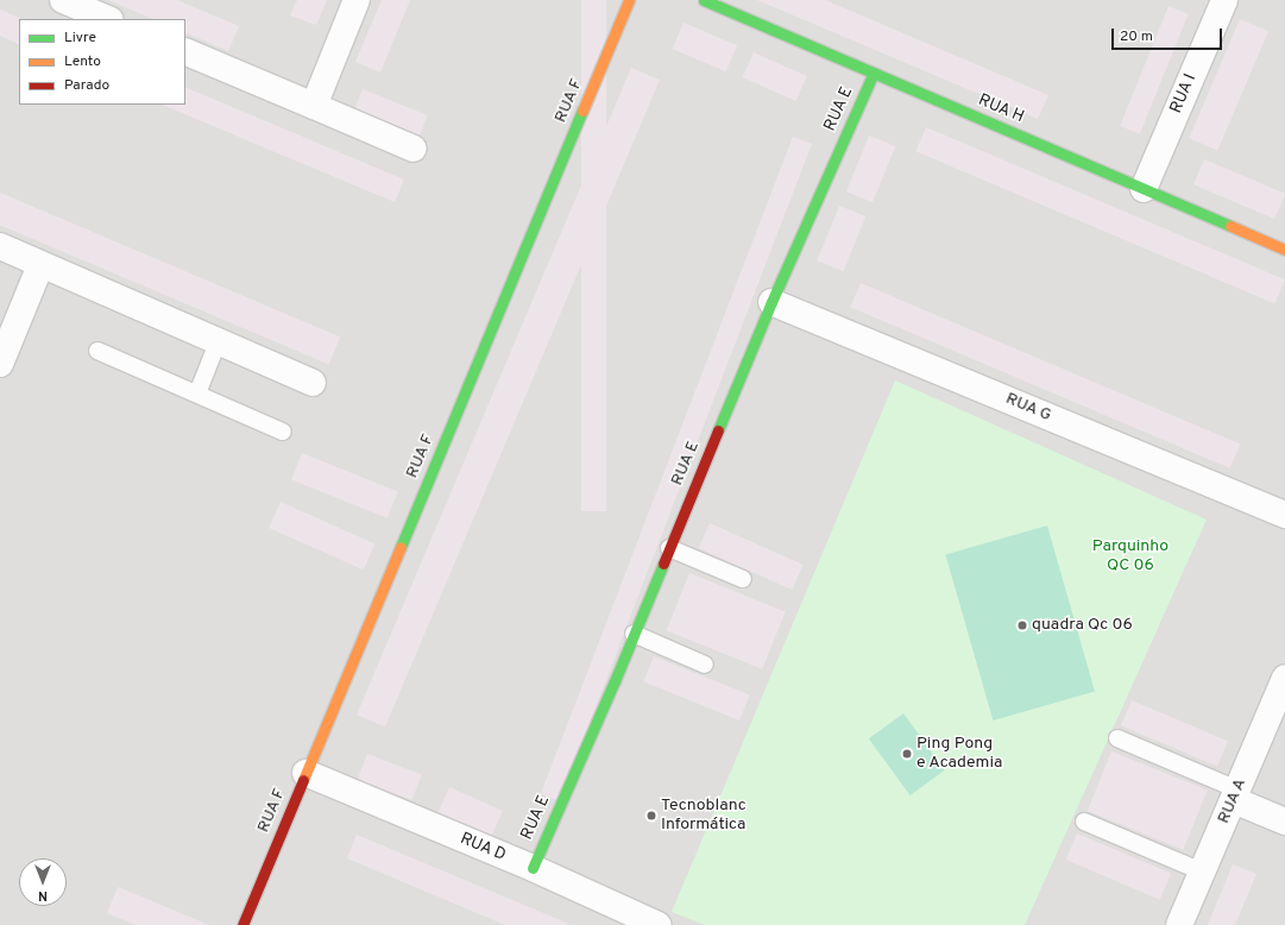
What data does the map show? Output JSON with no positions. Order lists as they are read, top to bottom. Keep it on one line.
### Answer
{"streets":{"street":["RUA I","RUA F","RUA E","RUA H","RUA G","RUA A","RUA D"]},"crossings":[["RUA I","RUA H"],["RUA F","RUA D"],["RUA E","RUA H"],["RUA E","RUA G"],["RUA E","RUA D"]],"parks":["Parquinho QC 06"],"places":["quadra Qc 06","Ping Pong e Academia","Tecnoblanc Informática"],"legend":["Livre","Lento","Parado"],"scale_bar":"20 m","north":"bottom"}
